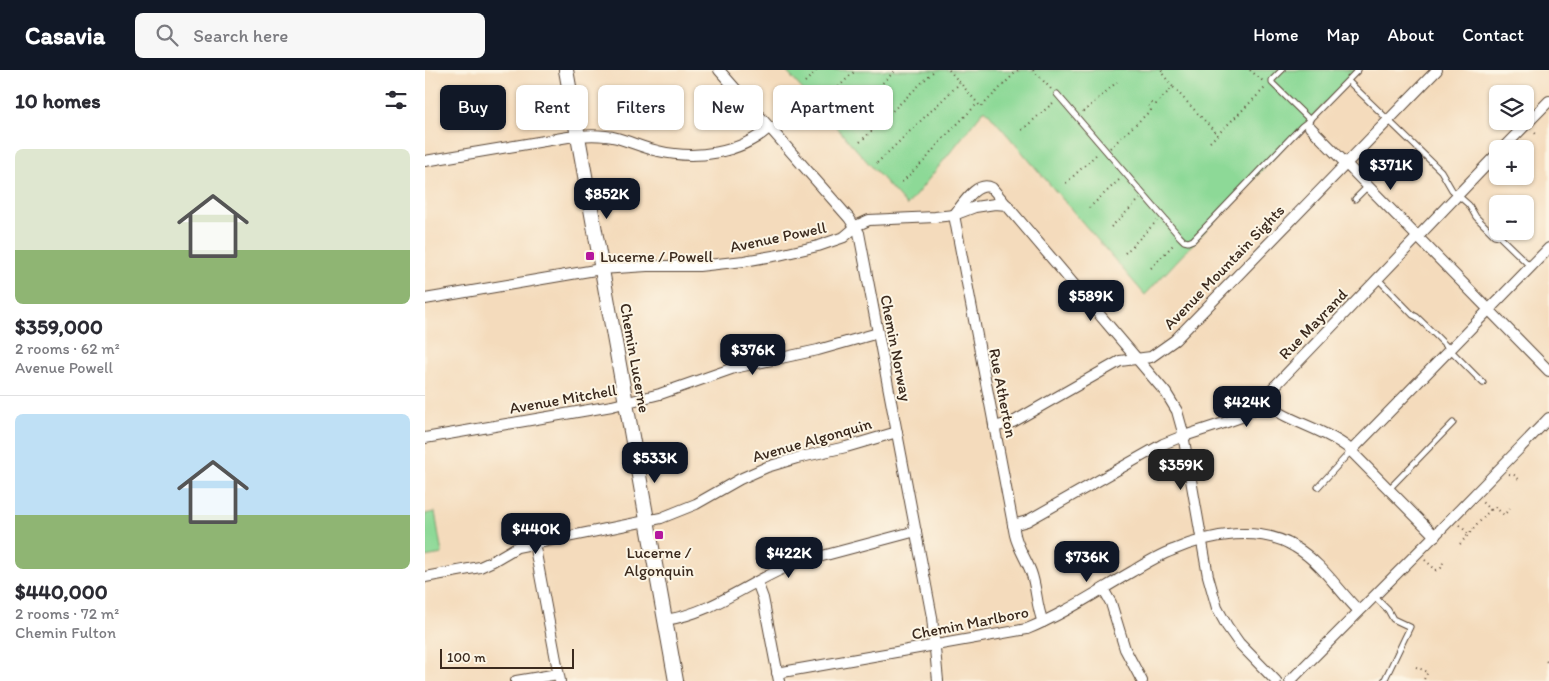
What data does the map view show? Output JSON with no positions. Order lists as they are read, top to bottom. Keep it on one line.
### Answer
{"streets":{"main road":["Chemin Lucerne"],"street":["Avenue Powell","Avenue Mountain Sights","Rue Mayrand","Chemin Norway","Rue Atherton","Avenue Mitchell","Avenue Algonquin","Chemin Marlboro"]},"crossings":[["Avenue Powell","Chemin Norway"],["Avenue Powell","Chemin Lucerne"],["Avenue Powell","Rue Atherton"],["Avenue Mountain Sights","Rue Atherton"],["Rue Mayrand","Rue Atherton"],["Chemin Norway","Avenue Mitchell"],["Chemin Norway","Avenue Algonquin"],["Chemin Norway","Chemin Marlboro"],["Chemin Lucerne","Avenue Mitchell"],["Chemin Lucerne","Avenue Algonquin"],["Rue Atherton","Chemin Marlboro"]],"places":{"transit":["Lucerne / Powell","Lucerne / Algonquin"]},"scale_bar":"100 m","page":{"header":"Casavia","search":"Search here","nav":["Home","Map","About","Contact"],"heading":"10 homes","map_buttons":["+","−"],"chip":["Buy","Rent","Filters","New","Apartment"],"list":[{"name":"$359,000","note":"2 rooms · 62 m² · Avenue Powell"},{"name":"$440,000","note":"2 rooms · 72 m² · Chemin Fulton"}],"price":["$371K","$852K","$589K","$376K","$424K","$533K","$359K","$440K","$422K","$736K"],"scale":"100 m"}}
